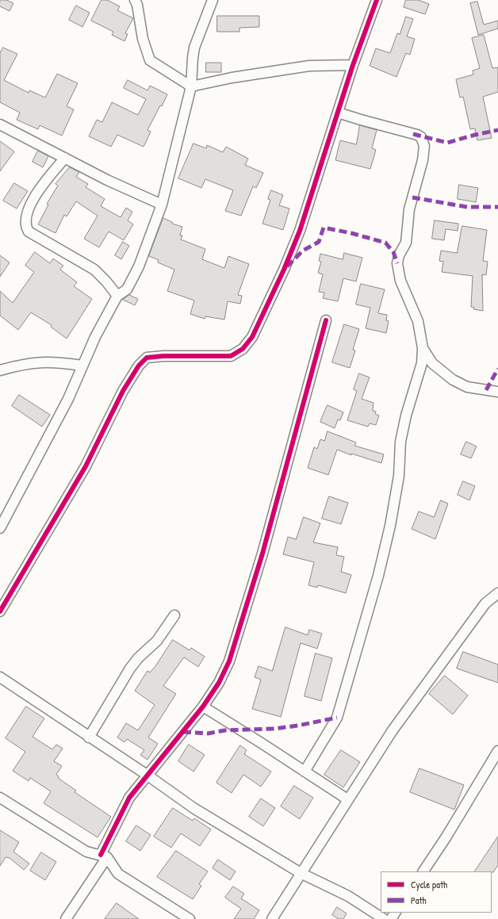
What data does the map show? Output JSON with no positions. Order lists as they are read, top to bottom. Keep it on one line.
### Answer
{"legend":["Cycle path","Path"]}
